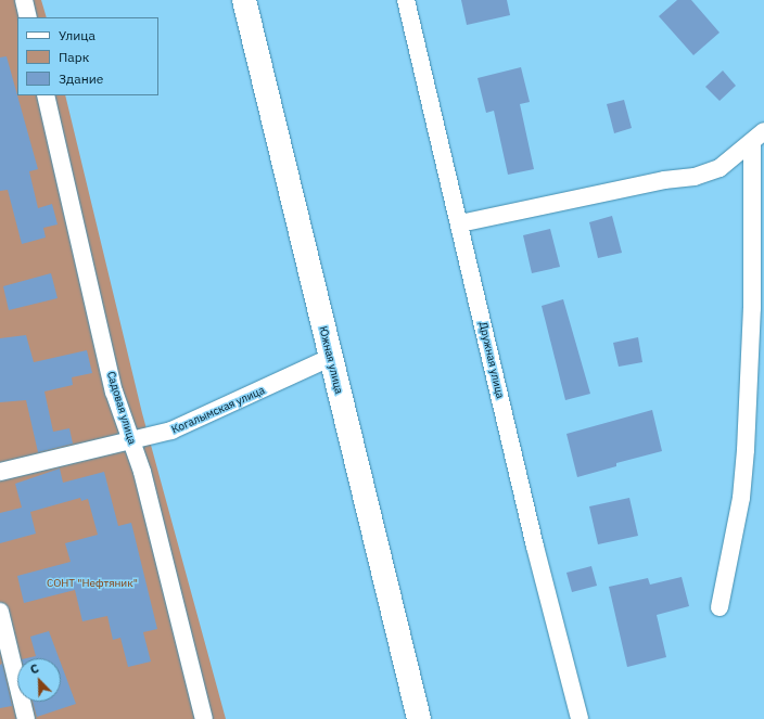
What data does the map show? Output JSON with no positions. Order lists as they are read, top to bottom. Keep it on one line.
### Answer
{"streets":{"street":["Южная улица","Дружная улица","Садовая улица","Когалымская улица"]},"crossings":[["Южная улица","Когалымская улица"],["Садовая улица","Когалымская улица"]],"parks":["СОНТ \"Нефтяник\""],"legend":["Улица","Парк","Здание"],"north":"top left"}
